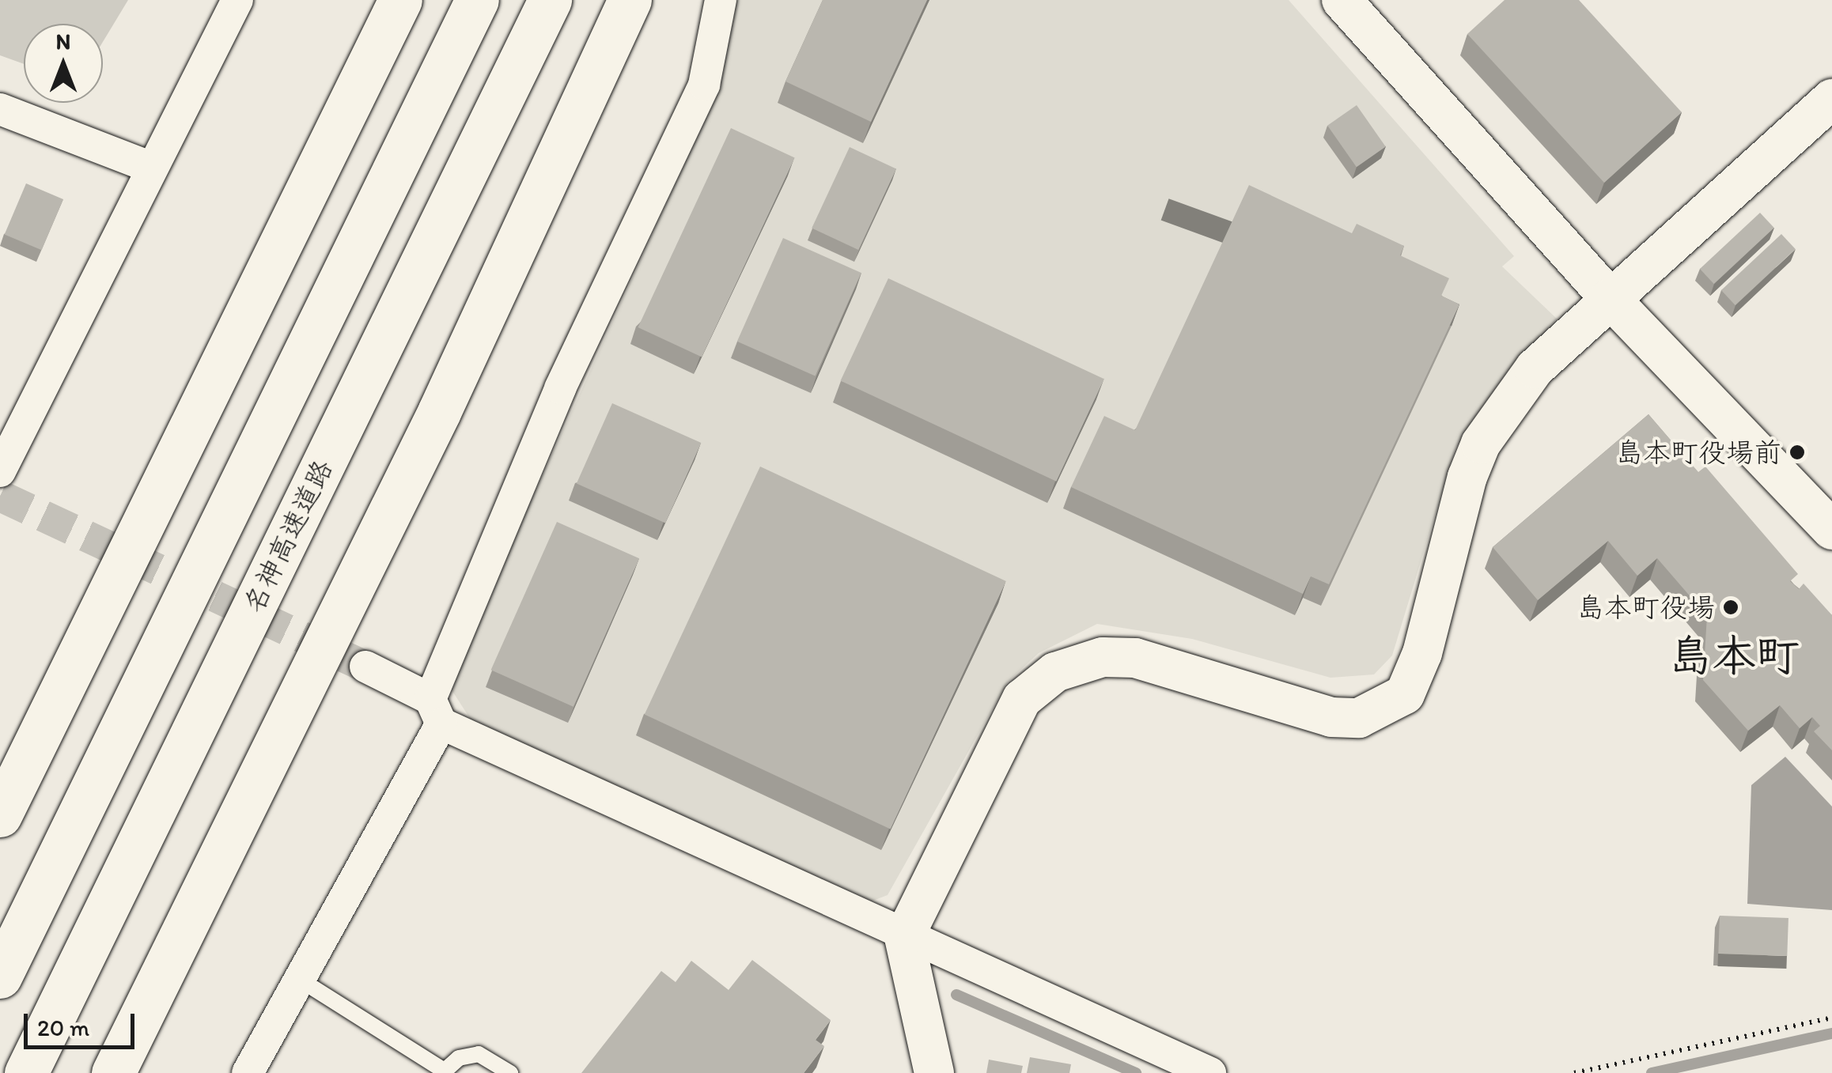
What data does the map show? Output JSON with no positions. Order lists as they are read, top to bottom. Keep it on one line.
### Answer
{"streets":{"highway":["名神高速道路"]},"districts":["島本町"],"places":["島本町役場前","島本町役場"],"scale_bar":"20 m","north":"top"}
